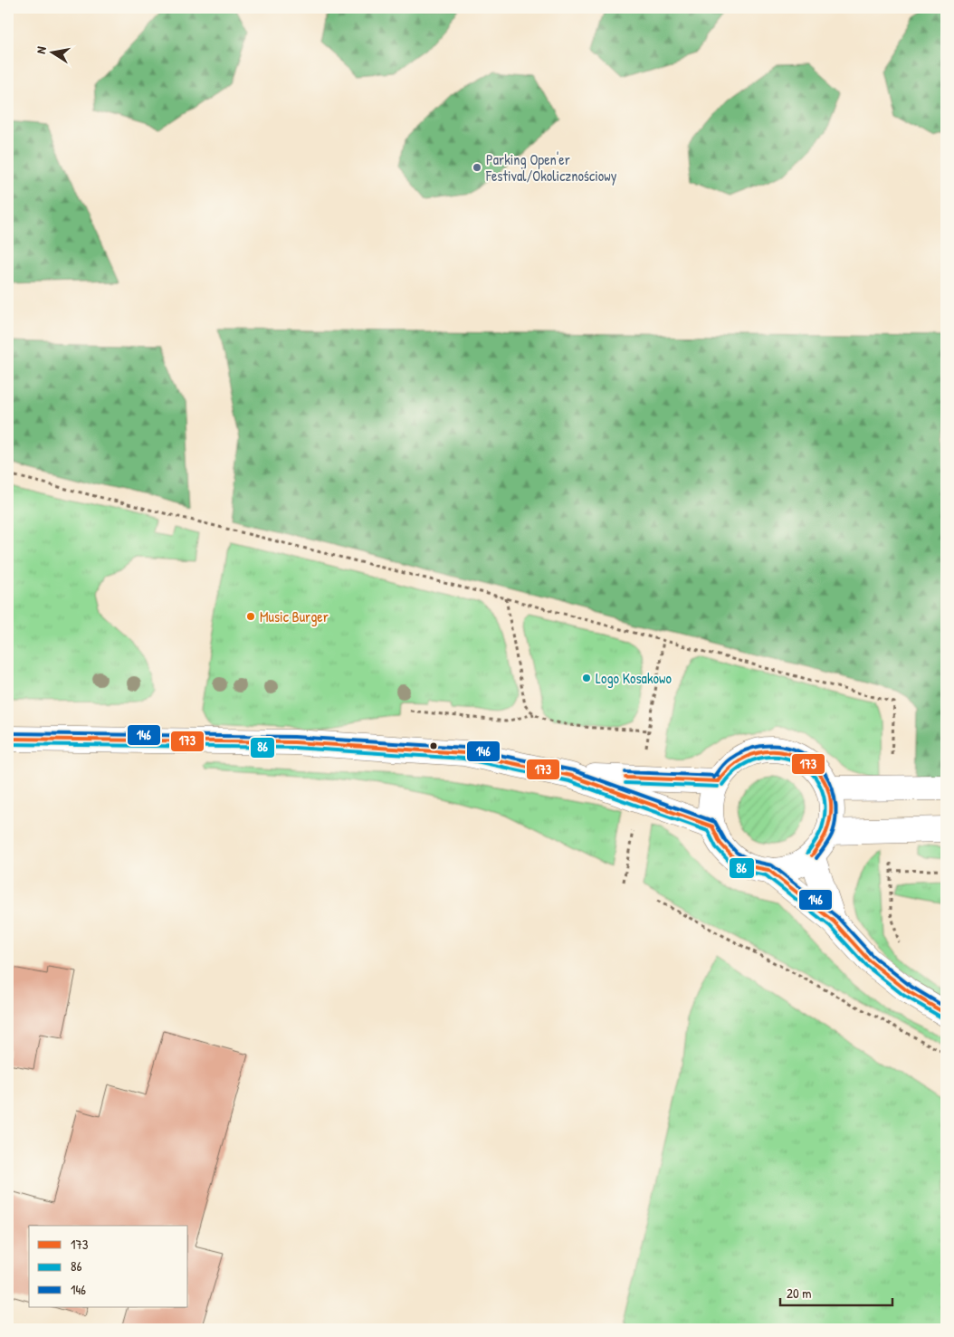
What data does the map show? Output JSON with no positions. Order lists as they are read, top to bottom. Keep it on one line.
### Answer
{"places":["Parking Open'er Festival/Okolicznościowy","Music Burger","Logo Kosakowo"],"lines":["transit line 146","transit line 173","transit line 86"],"legend":["173","86","146"],"scale_bar":"20 m","north":"left"}
